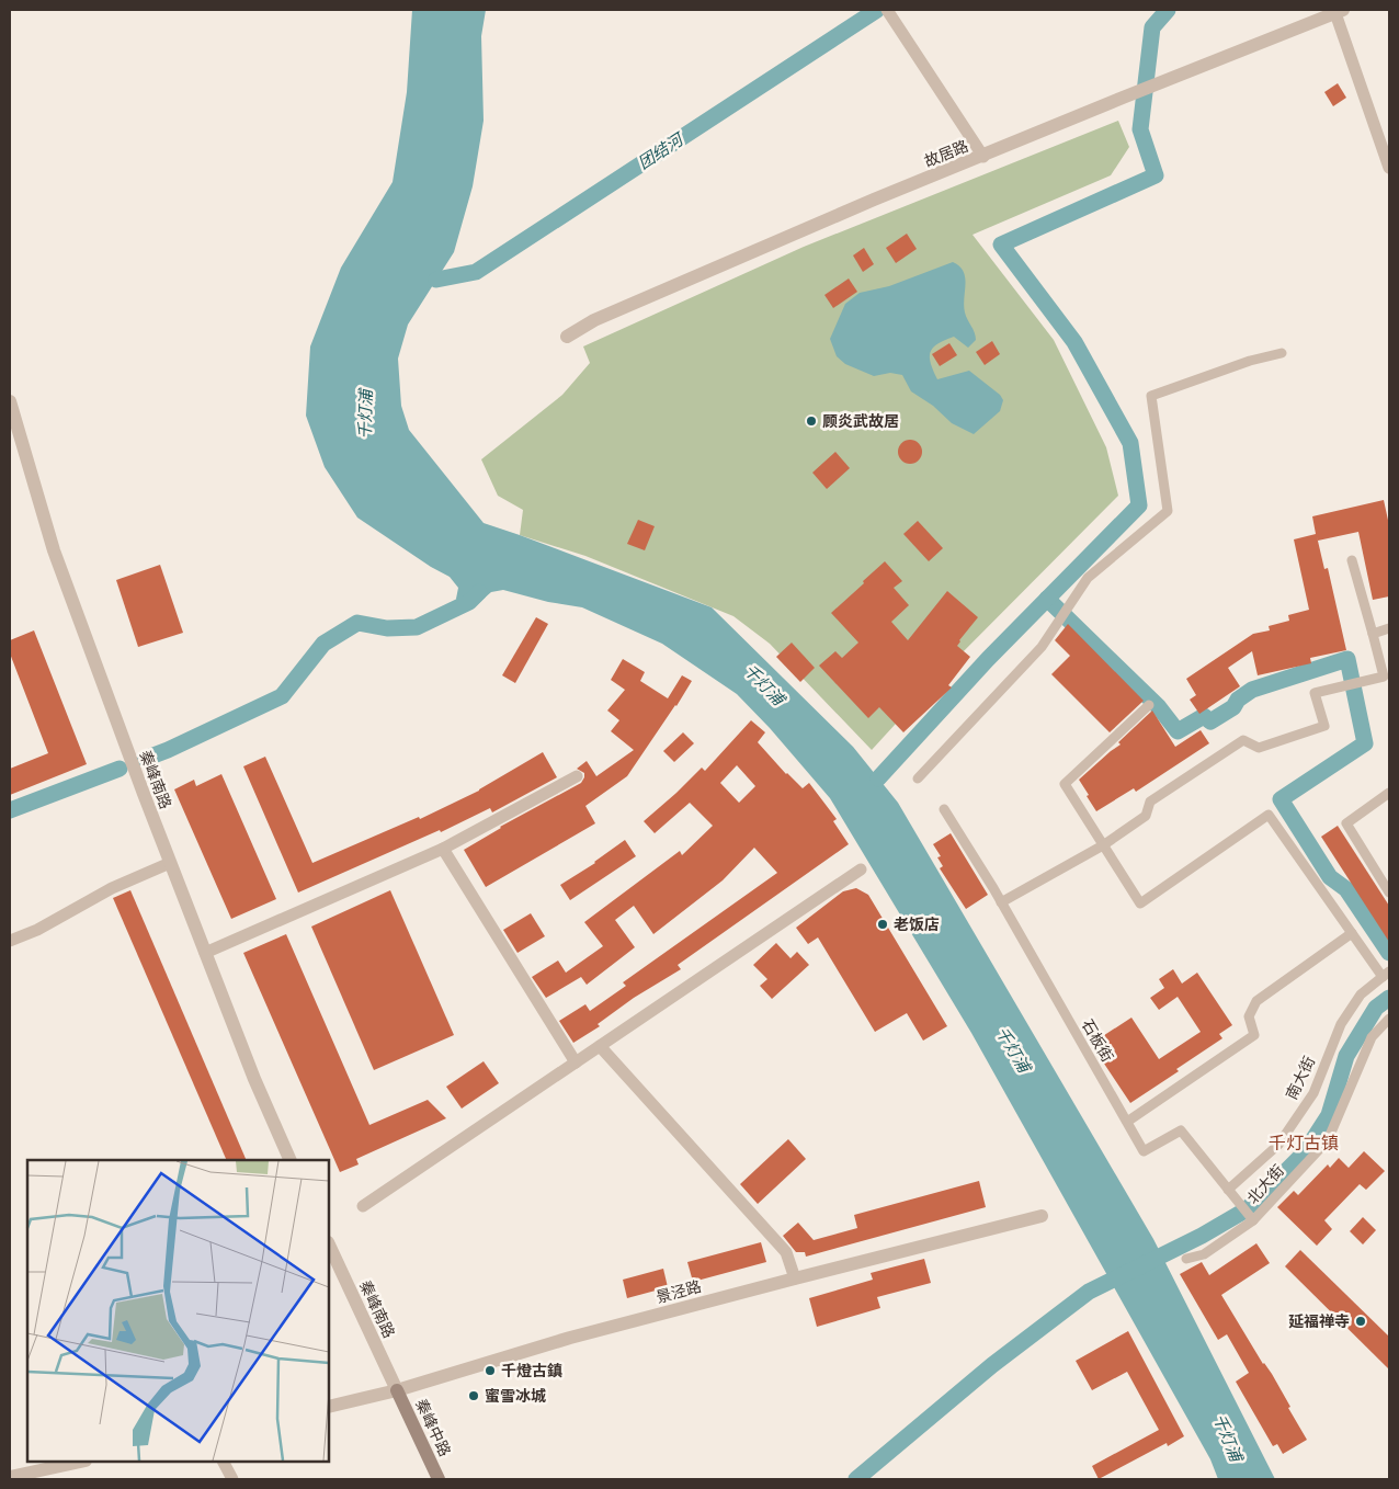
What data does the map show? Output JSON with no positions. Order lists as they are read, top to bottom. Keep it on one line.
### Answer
{"streets":{"main road":["秦峰中路"],"street":["故居路","秦峰南路","石板街","南大街","北大街","景泾路"]},"crossings":[["秦峰南路","景泾路"],["秦峰南路","秦峰中路"],["石板街","南大街"],["石板街","北大街"],["景泾路","秦峰中路"]],"districts":["千灯古镇"],"water":["团结河","千灯浦"],"places":["顾炎武故居","老饭店","延福禅寺","千燈古鎮","蜜雪冰城"]}
